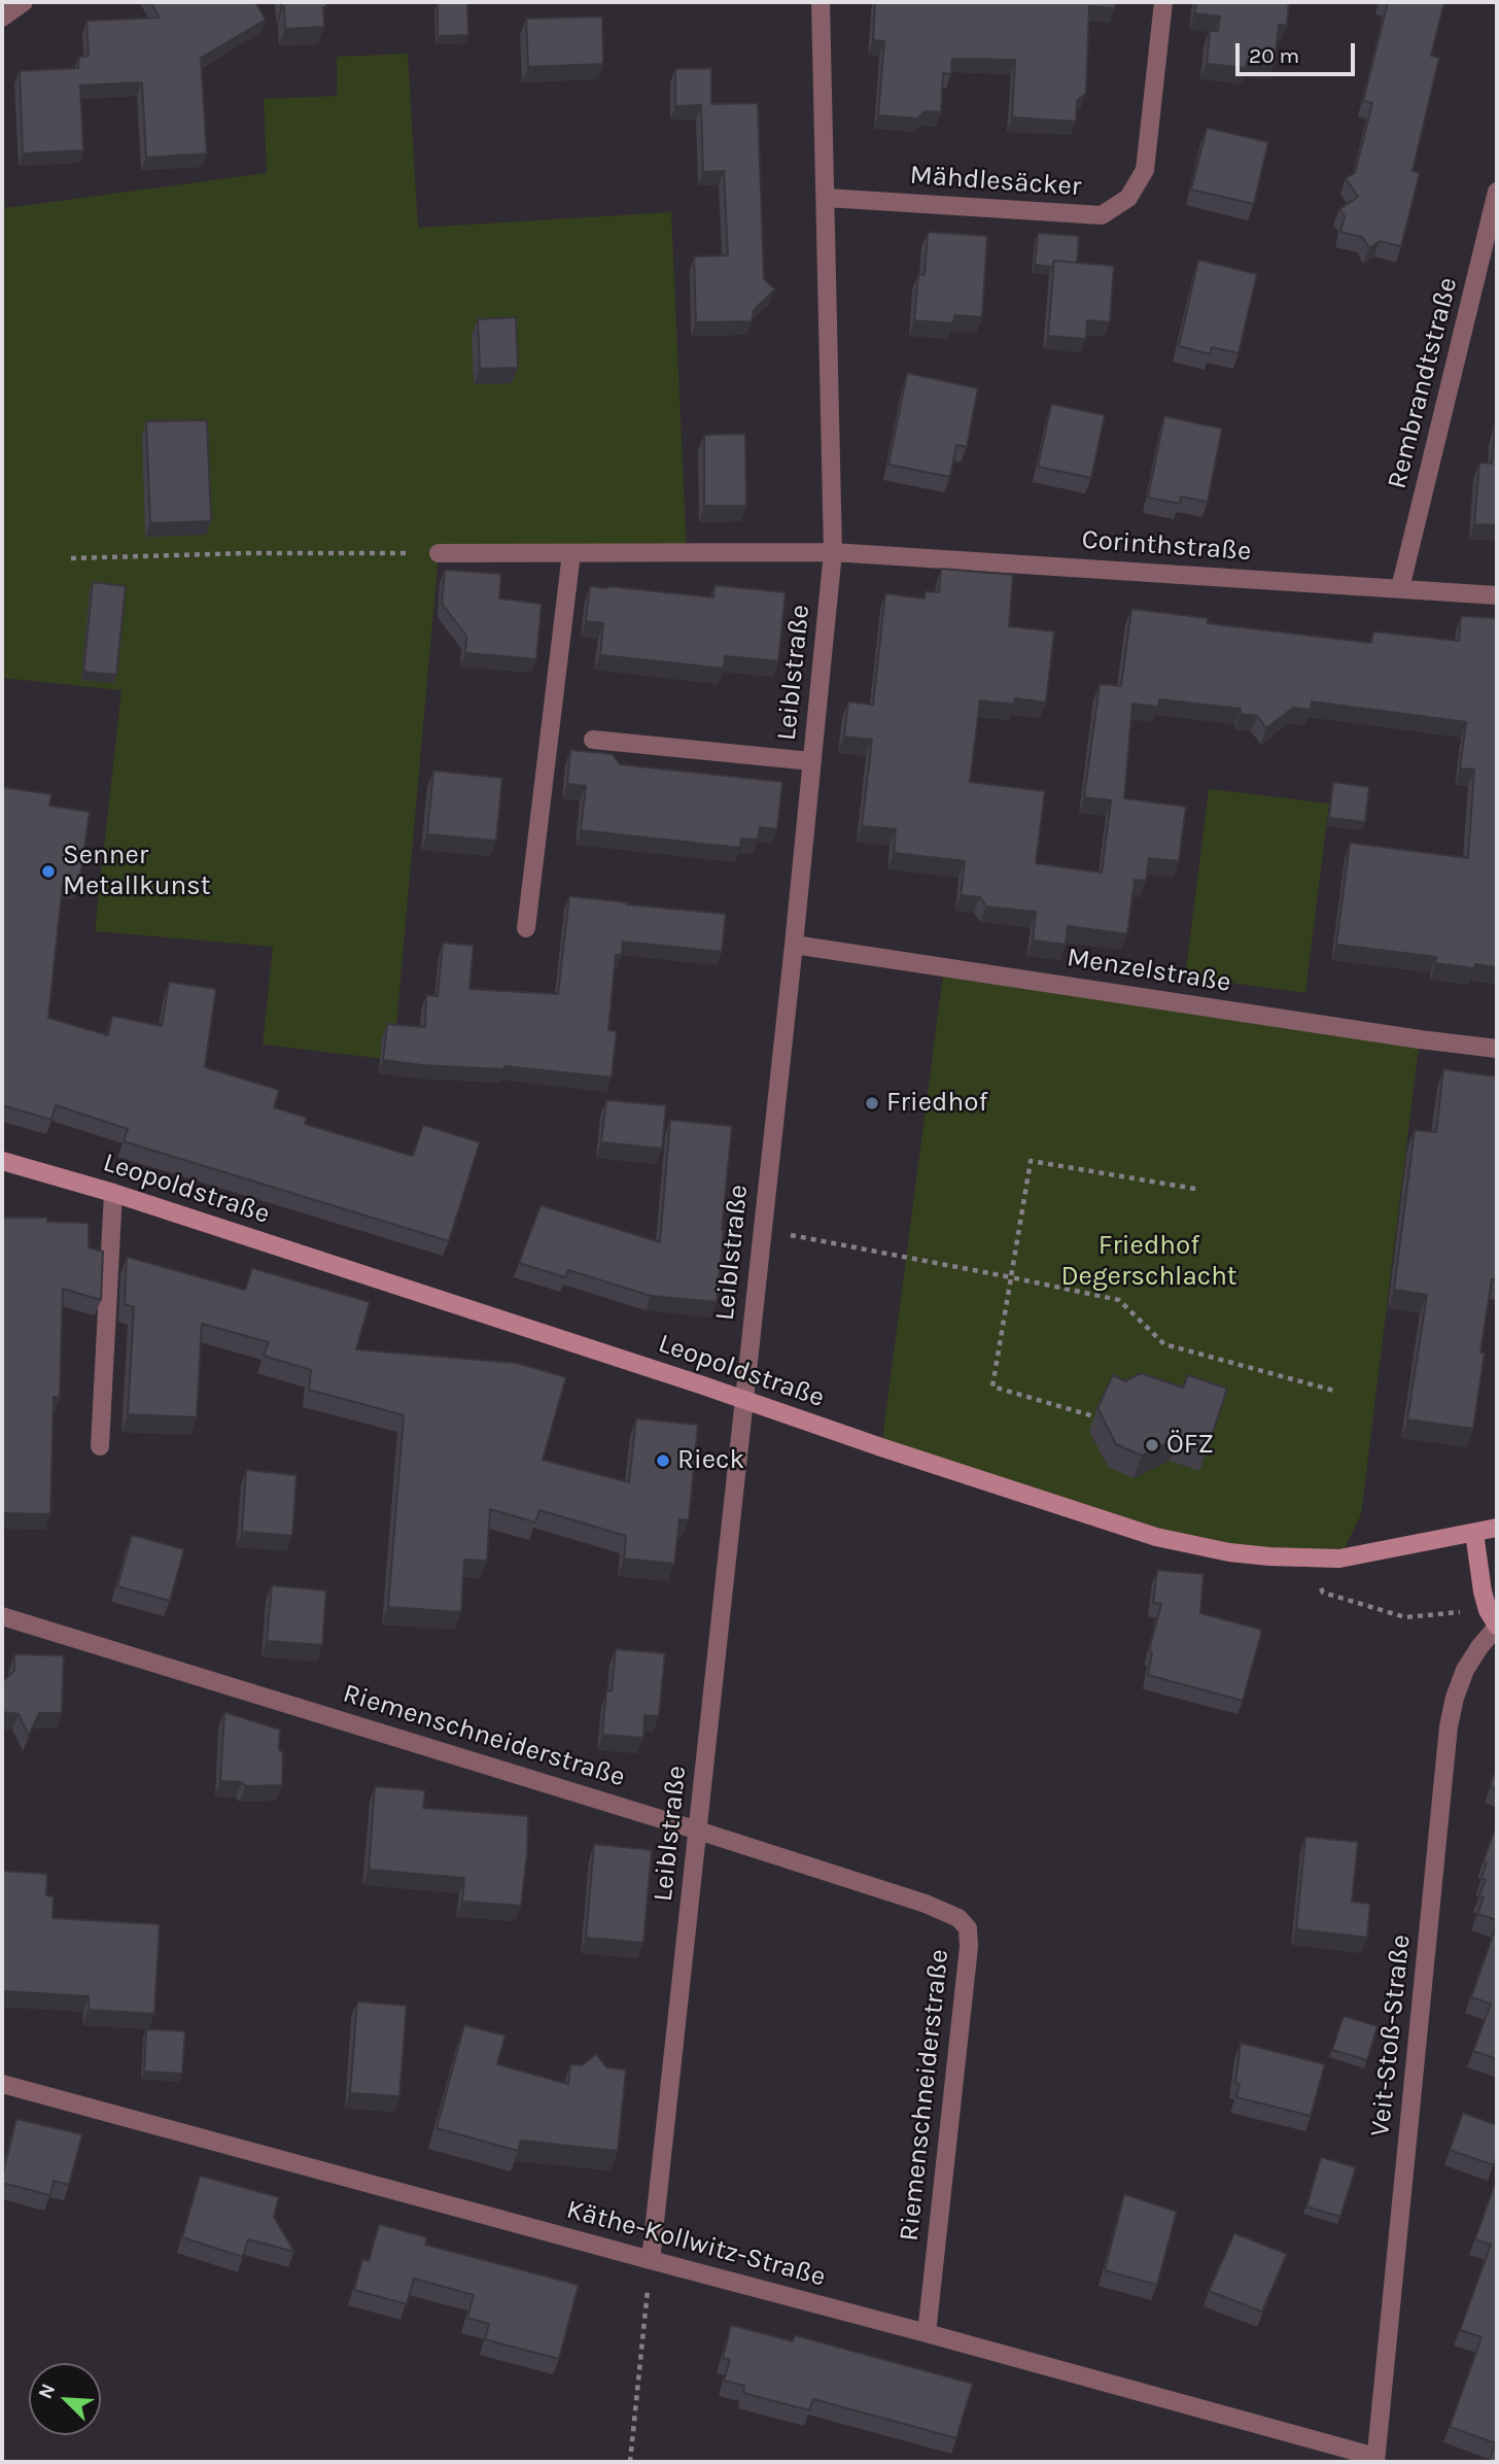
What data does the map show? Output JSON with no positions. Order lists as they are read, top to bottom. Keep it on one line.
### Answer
{"streets":{"street":["Mähdlesäcker","Rembrandtstraße","Corinthstraße","Leiblstraße","Menzelstraße","Leopoldstraße","Riemenschneiderstraße","Veit-Stoß-Straße","Käthe-Kollwitz-Straße"]},"crossings":[["Mähdlesäcker","Leiblstraße"],["Rembrandtstraße","Corinthstraße"],["Corinthstraße","Leiblstraße"],["Leiblstraße","Menzelstraße"],["Leiblstraße","Leopoldstraße"],["Leiblstraße","Riemenschneiderstraße"],["Leiblstraße","Käthe-Kollwitz-Straße"],["Riemenschneiderstraße","Käthe-Kollwitz-Straße"],["Veit-Stoß-Straße","Käthe-Kollwitz-Straße"]],"parks":["Friedhof Degerschlacht"],"places":["Senner Metallkunst","Friedhof","ÖFZ","Rieck"],"scale_bar":"20 m","north":"top left"}
